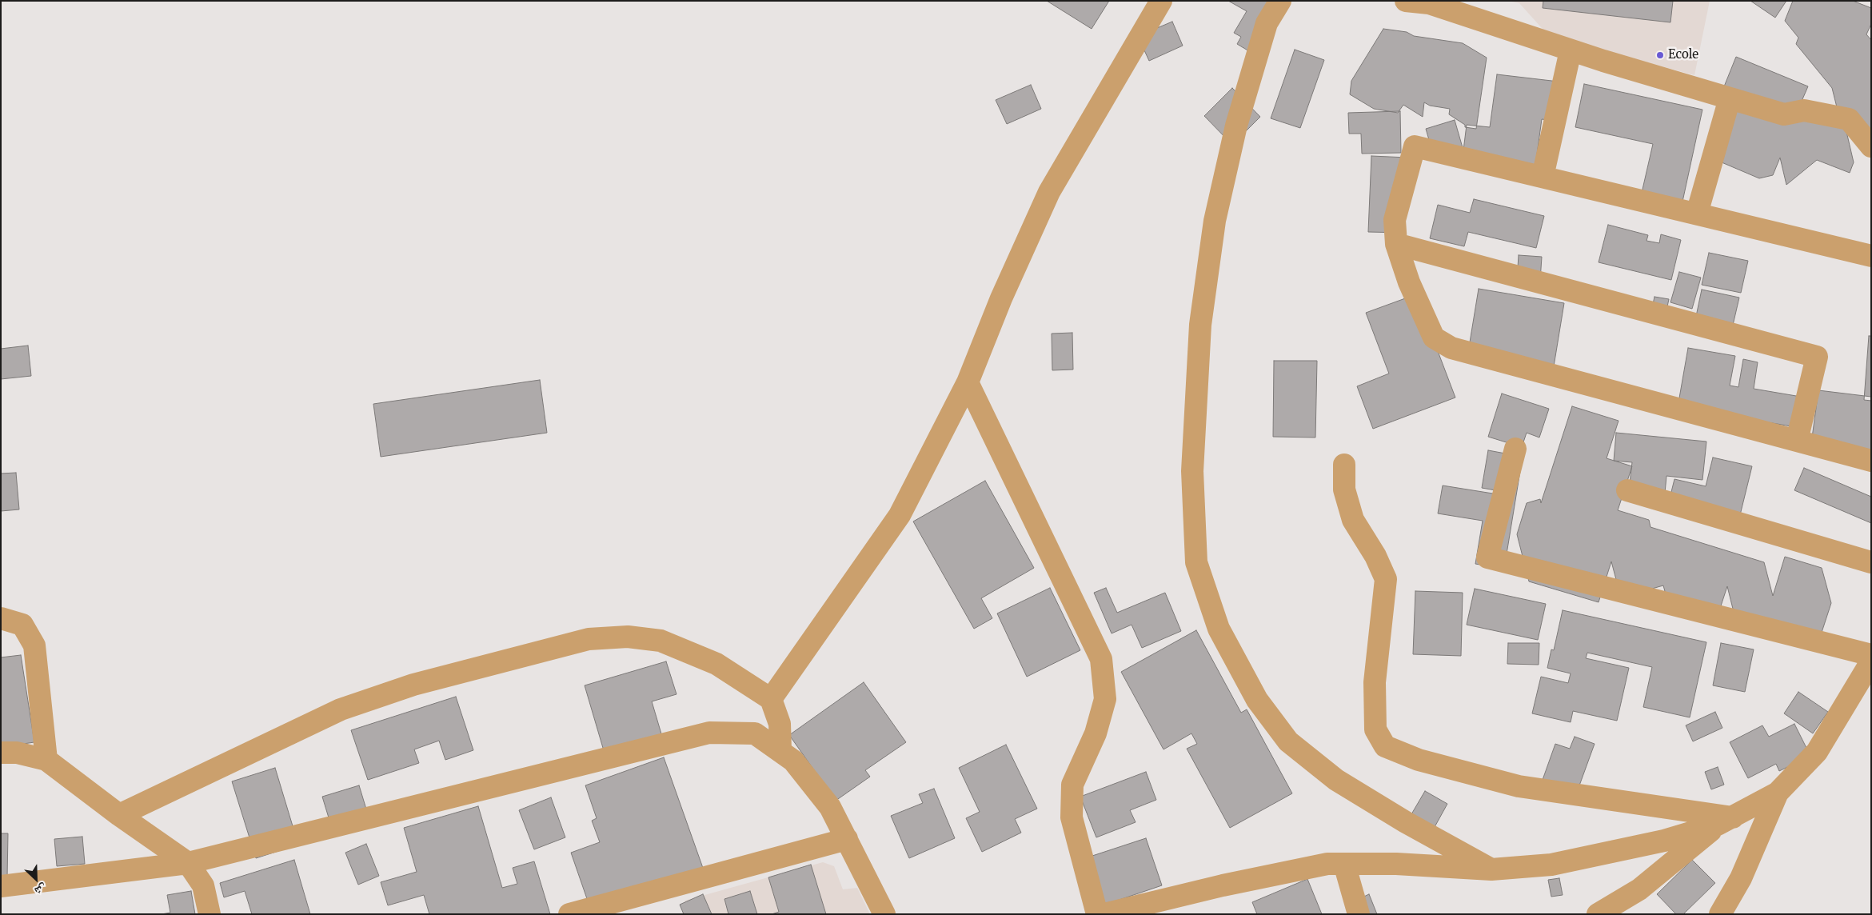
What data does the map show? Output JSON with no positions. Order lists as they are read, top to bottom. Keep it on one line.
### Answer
{"places":["Ecole"],"north":"bottom right"}
